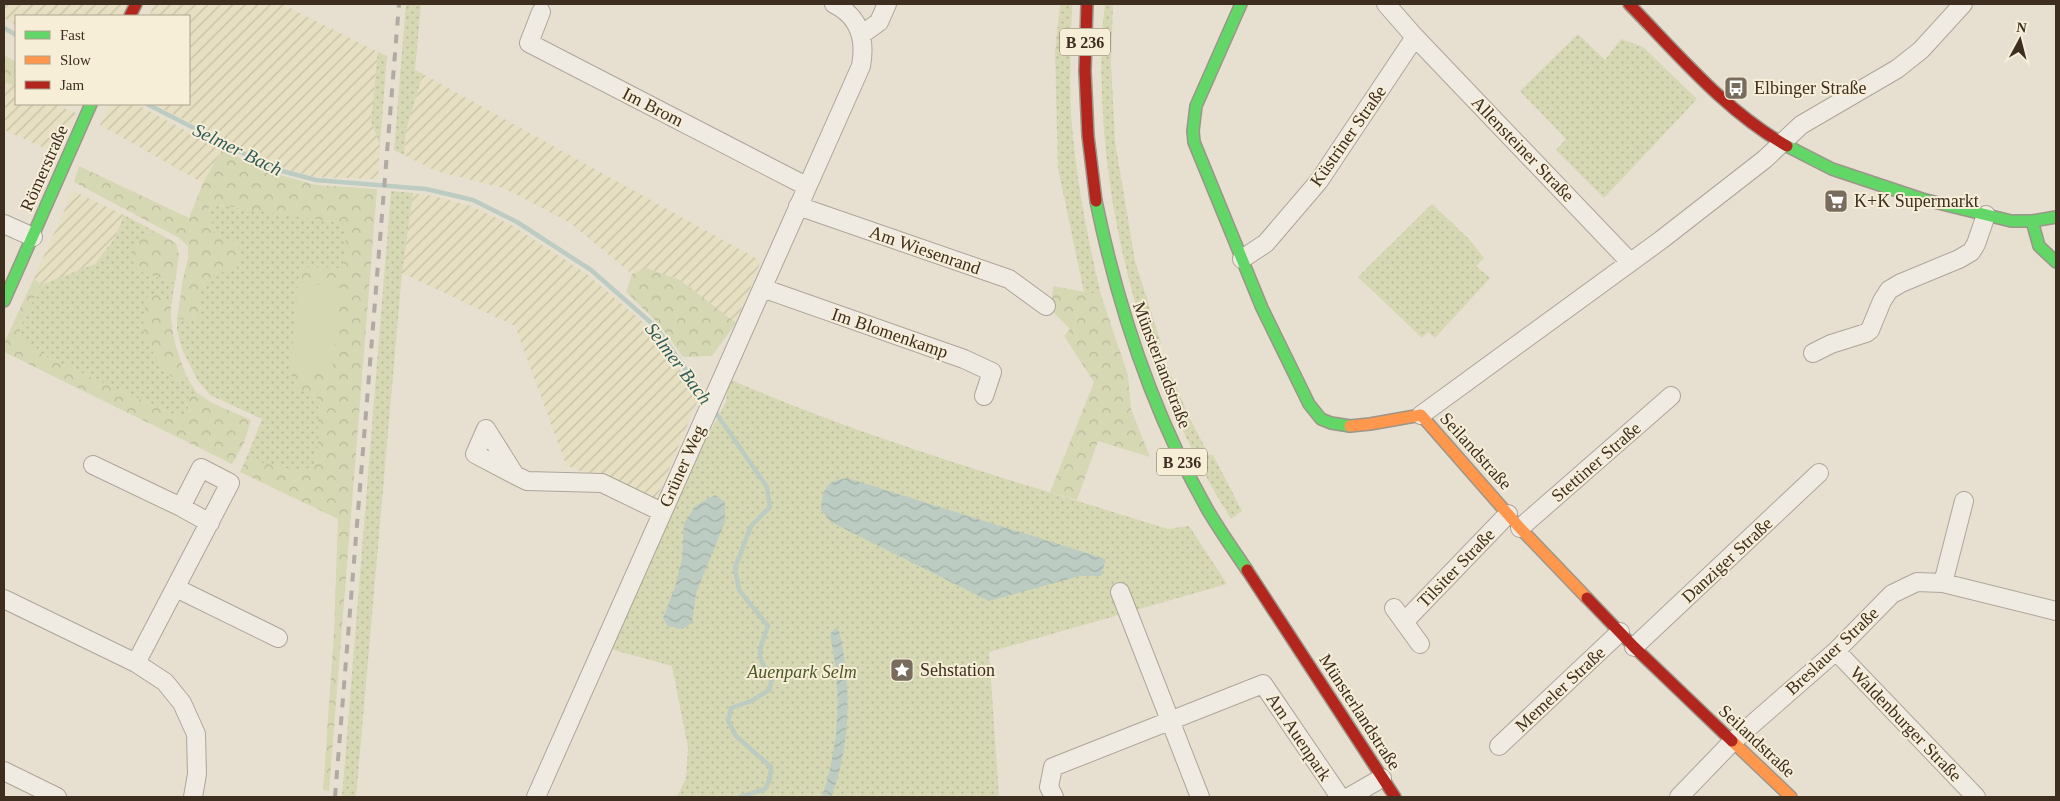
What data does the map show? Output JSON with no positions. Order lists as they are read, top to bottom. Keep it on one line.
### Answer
{"streets":{"street":["B 236","Im Brom","Küstriner Straße","Allensteiner Straße","Römerstraße","Am Wiesenrand","Im Blomenkamp","Münsterlandstraße","Seilandstraße","Stettiner Straße","Grüner Weg","Danziger Straße","Tilsiter Straße","Breslauer Straße","Memeler Straße","Waldenburger Straße","Am Auenpark"]},"crossings":[["Im Brom","Grüner Weg"],["Küstriner Straße","Allensteiner Straße"],["Küstriner Straße","Seilandstraße"],["Am Wiesenrand","Grüner Weg"],["Im Blomenkamp","Grüner Weg"],["Seilandstraße","Stettiner Straße"],["Seilandstraße","Danziger Straße"],["Seilandstraße","Tilsiter Straße"],["Seilandstraße","Breslauer Straße"],["Seilandstraße","Memeler Straße"],["Breslauer Straße","Waldenburger Straße"]],"water":["Selmer Bach"],"parks":["Auenpark Selm"],"places":{"bus stop":["Elbinger Straße"],"supermarket":["K+K Supermarkt"],"place":["Sehstation"]},"legend":["Fast","Slow","Jam"],"north":"top"}
